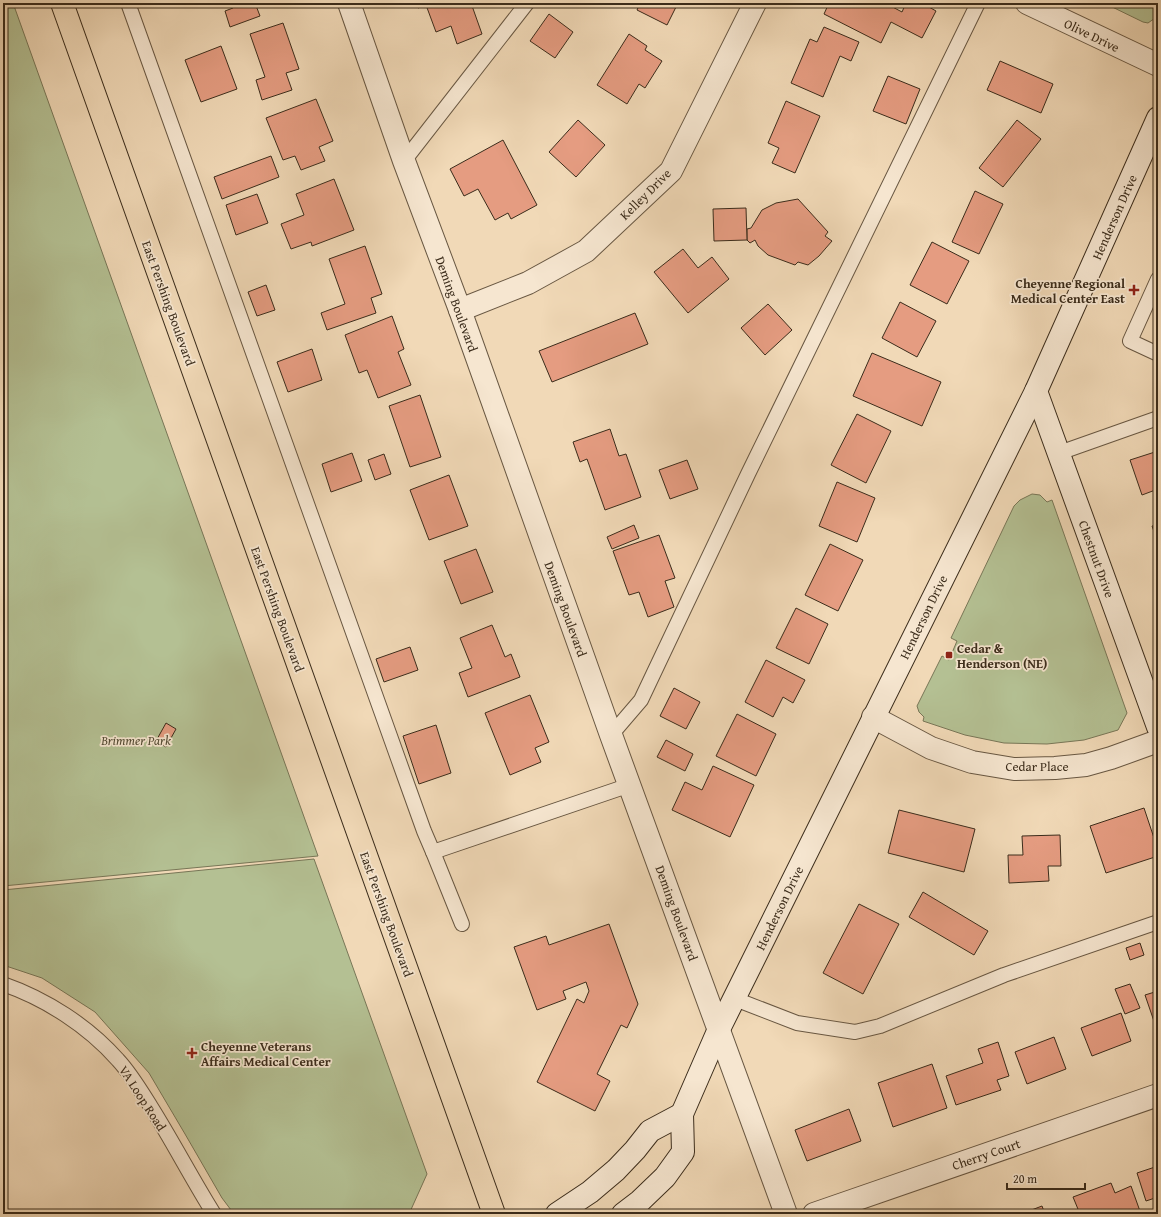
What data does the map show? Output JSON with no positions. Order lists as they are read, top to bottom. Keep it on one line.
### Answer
{"streets":{"main road":["East Pershing Boulevard"],"street":["Olive Drive","Kelley Drive","Henderson Drive","Deming Boulevard","Chestnut Drive","Cedar Place","Cherry Court"],"lane":["VA Loop Road"]},"crossings":[["Kelley Drive","Deming Boulevard"],["Henderson Drive","Deming Boulevard"],["Henderson Drive","Chestnut Drive"],["Henderson Drive","Cedar Place"]],"parks":["Brimmer Park"],"places":{"health":["Cheyenne Regional Medical Center East","Cheyenne Veterans Affairs Medical Center"],"transit":["Cedar & Henderson (NE)"]},"scale_bar":"20 m"}
